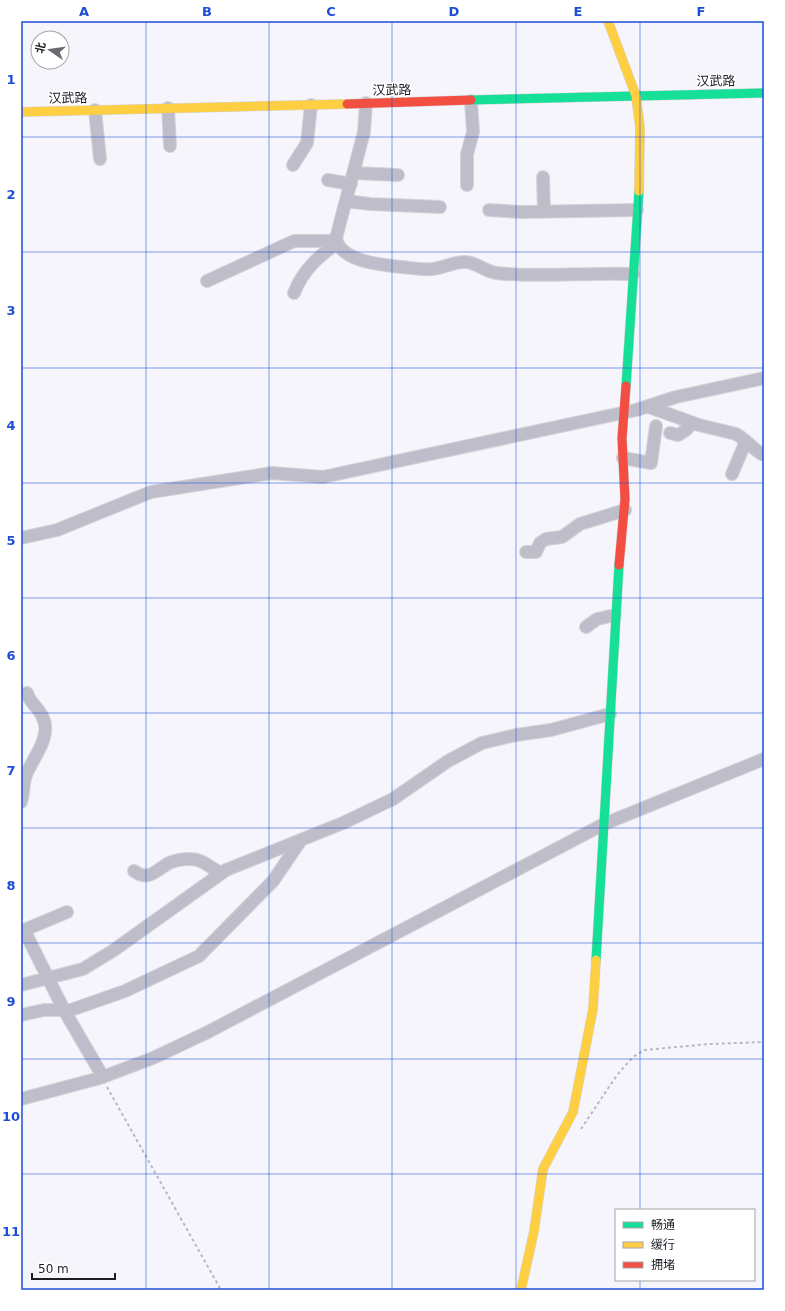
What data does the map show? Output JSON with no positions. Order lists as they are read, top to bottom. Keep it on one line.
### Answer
{"streets":{"street":["汉武路"]},"legend":["畅通","缓行","拥堵"],"scale_bar":"50 m","north":"left","grid":{"columns":["A","B","C","D","E","F"],"rows":["1","2","3","4","5","6","7","8","9","10","11"]}}
